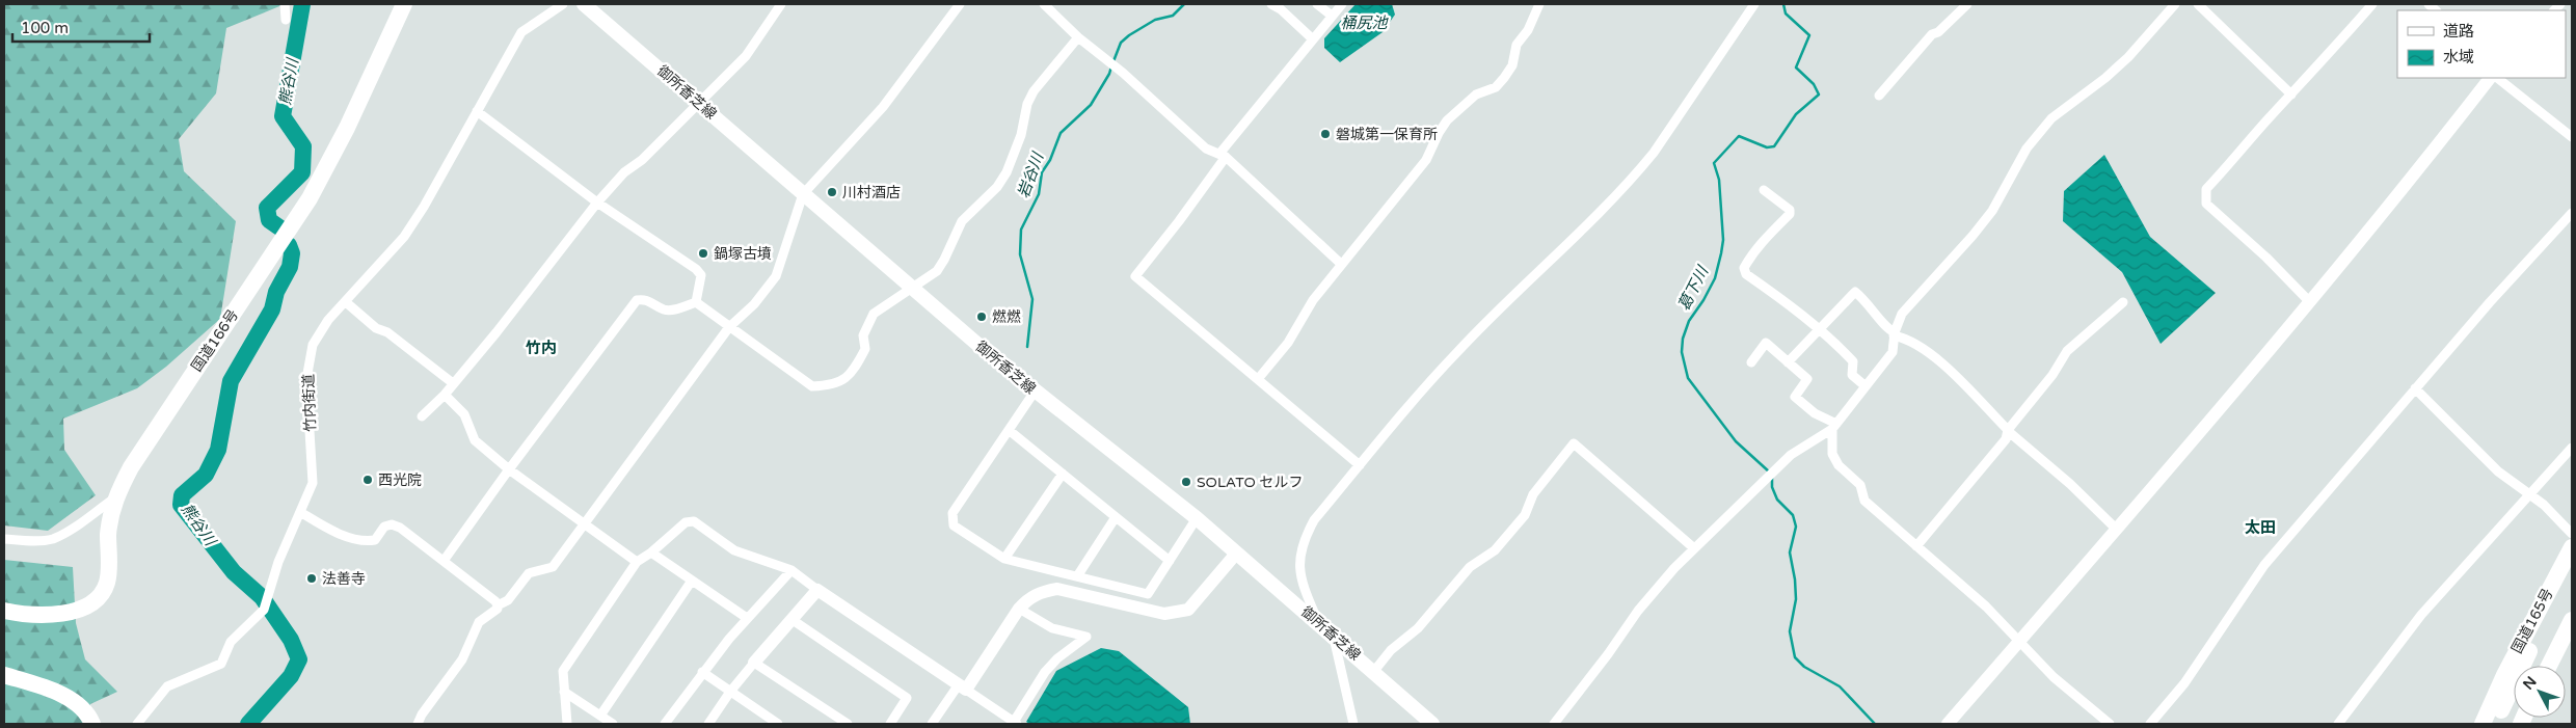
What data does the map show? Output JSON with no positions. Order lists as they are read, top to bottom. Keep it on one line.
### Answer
{"streets":{"highway":["国道166号","国道165号"],"main road":["御所香芝線"],"street":["竹内街道"]},"districts":["竹内","太田"],"water":["桶尻池","熊谷川","岩谷川","葛下川"],"places":["磐城第一保育所","川村酒店","鍋塚古墳","燃燃","西光院","SOLATO セルフ","法善寺"],"legend":["道路","水域"],"scale_bar":"100 m","north":"top left"}
